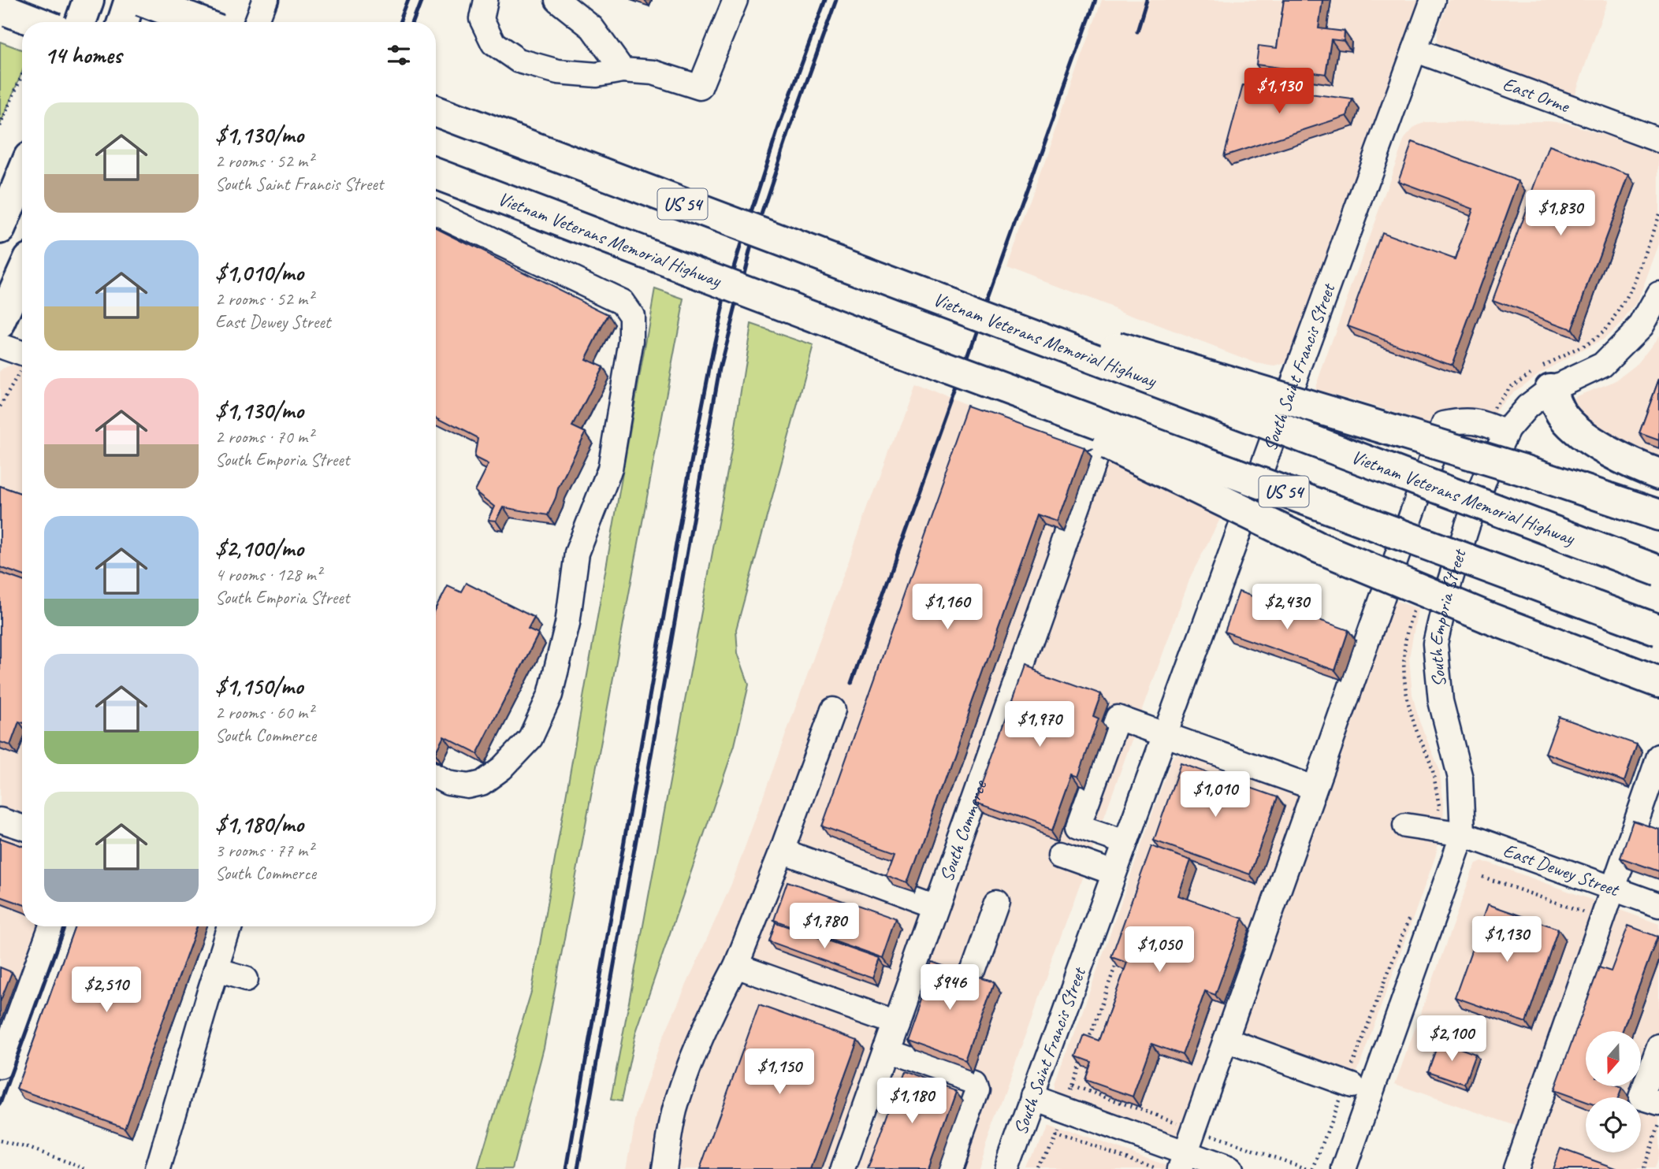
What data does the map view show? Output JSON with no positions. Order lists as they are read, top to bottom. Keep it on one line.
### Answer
{"streets":{"main road":["US 54","Vietnam Veterans Memorial Highway"],"street":["East Orme","South Saint Francis Street","South Emporia Street","South Commerce","East Dewey Street"]},"crossings":[["East Orme","South Saint Francis Street"],["South Emporia Street","East Dewey Street"]],"north":"bottom","page":{"heading":"14 homes","price":["$1,130","$1,830","$1,160","$2,430","$1,970","$1,010","$1,780","$1,130","$1,050","$946","$2,510","$2,100","$1,150","$1,180"],"list":[{"name":"$1,130/mo","note":"2 rooms · 52 m² · South Saint Francis Street"},{"name":"$1,010/mo","note":"2 rooms · 52 m² · East Dewey Street"},{"name":"$1,130/mo","note":"2 rooms · 70 m² · South Emporia Street"},{"name":"$2,100/mo","note":"4 rooms · 128 m² · South Emporia Street"},{"name":"$1,150/mo","note":"2 rooms · 60 m² · South Commerce"},{"name":"$1,180/mo","note":"3 rooms · 77 m² · South Commerce"}]}}
